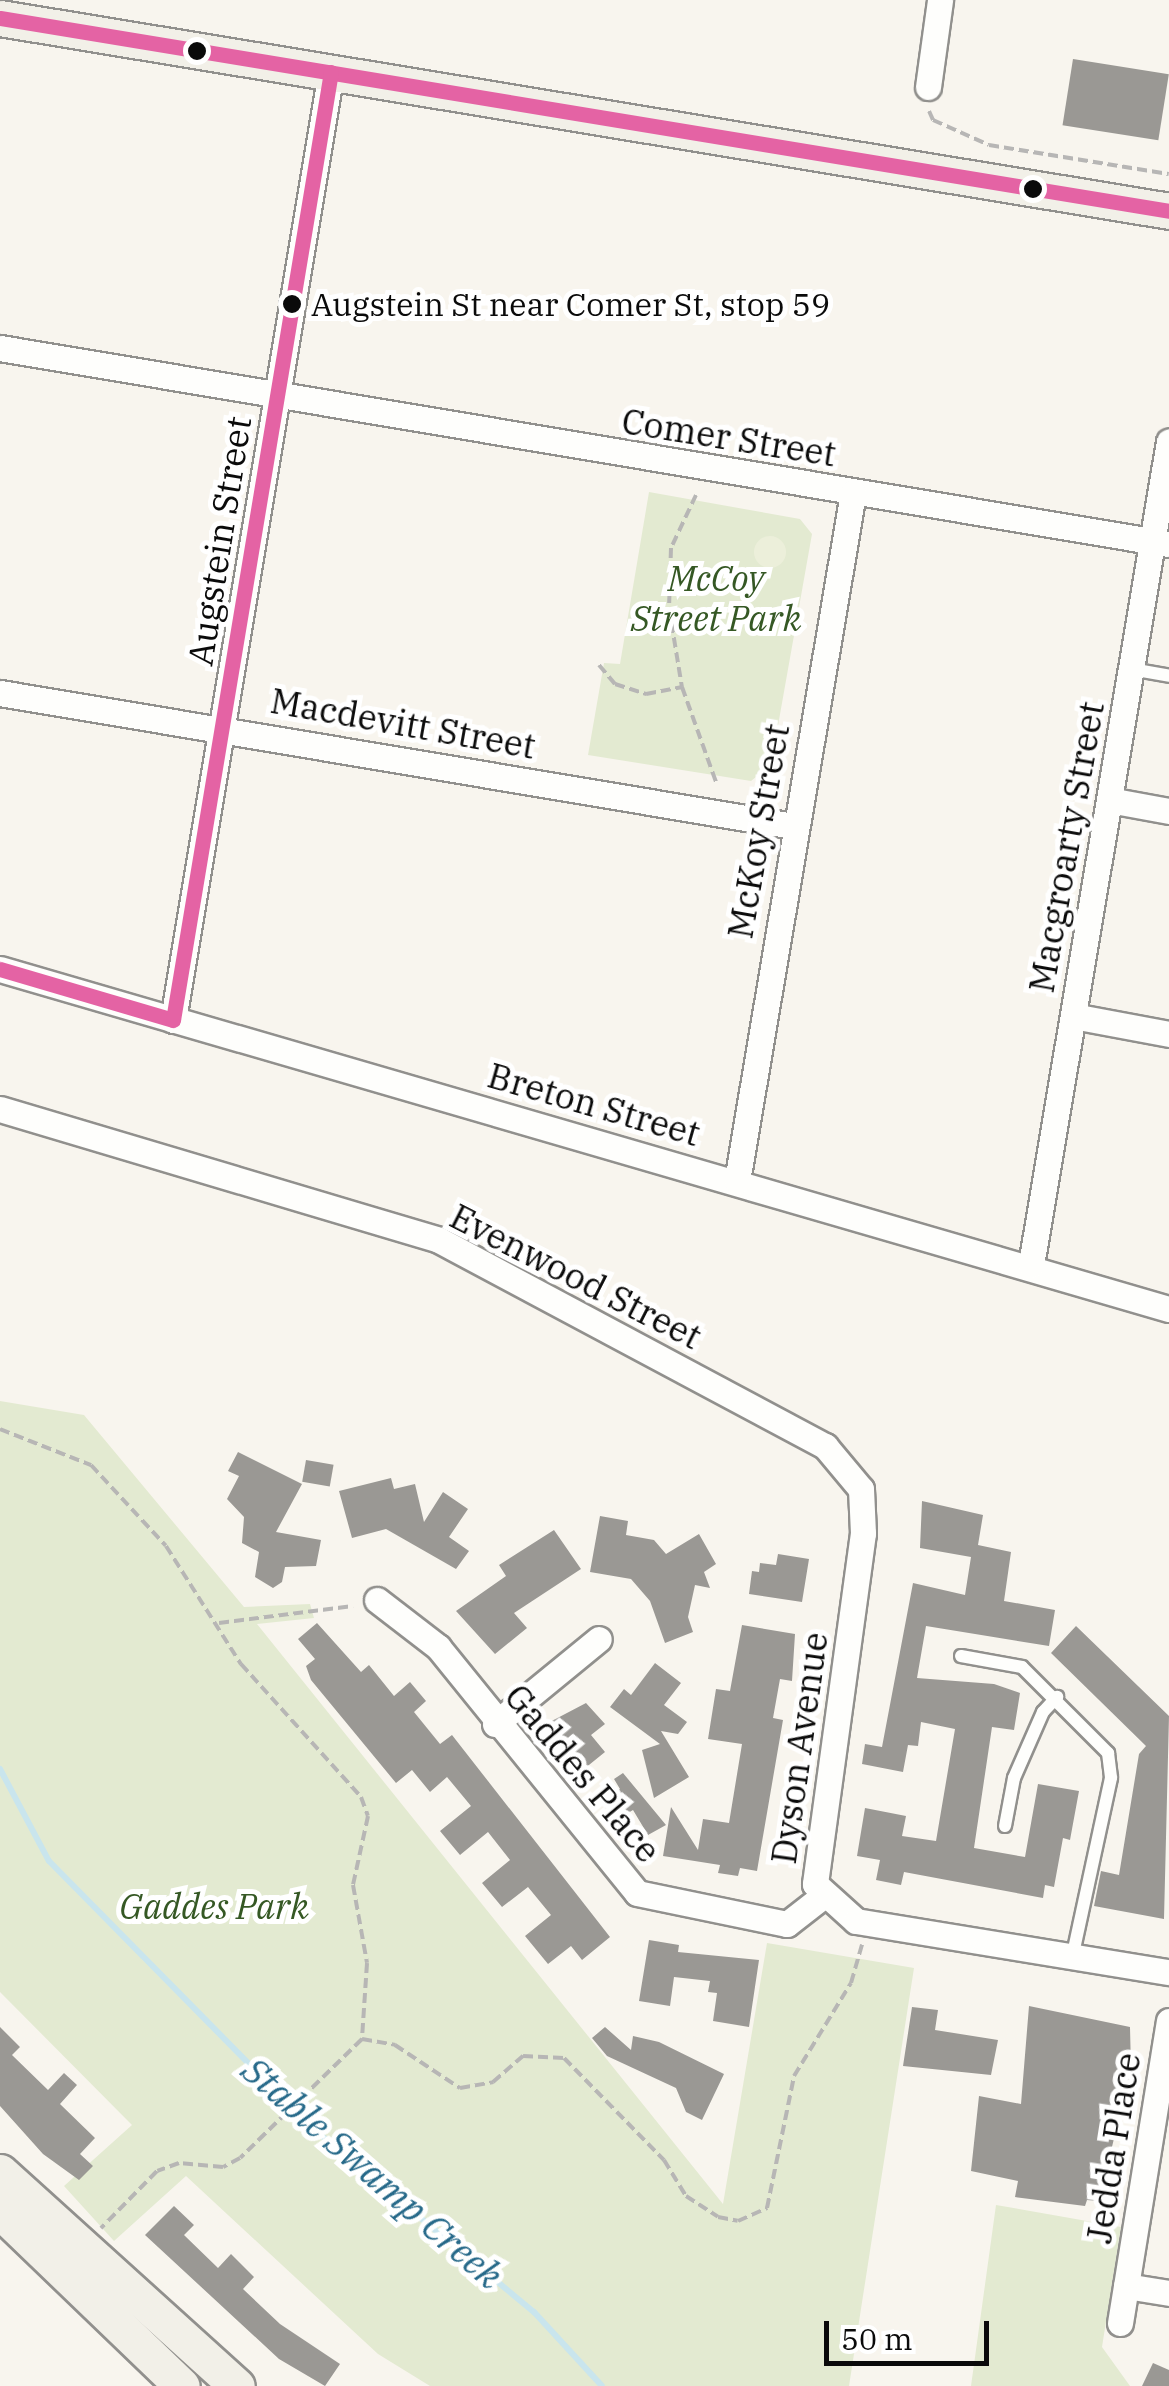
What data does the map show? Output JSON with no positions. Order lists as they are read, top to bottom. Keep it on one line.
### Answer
{"streets":{"street":["Comer Street","Augstein Street","Macdevitt Street","McKoy Street","Macgroarty Street","Breton Street","Evenwood Street","Dyson Avenue","Gaddes Place","Jedda Place"]},"crossings":[["Comer Street","Augstein Street"],["Comer Street","McKoy Street"],["Comer Street","Macgroarty Street"],["Augstein Street","Macdevitt Street"],["Augstein Street","Breton Street"],["Macdevitt Street","McKoy Street"],["McKoy Street","Breton Street"],["Macgroarty Street","Breton Street"],["Evenwood Street","Dyson Avenue"],["Dyson Avenue","Gaddes Place"]],"water":["Stable Swamp Creek"],"parks":["McCoy Street Park","Gaddes Park"],"places":["Augstein St near Comer St, stop 59"],"scale_bar":"50 m"}
